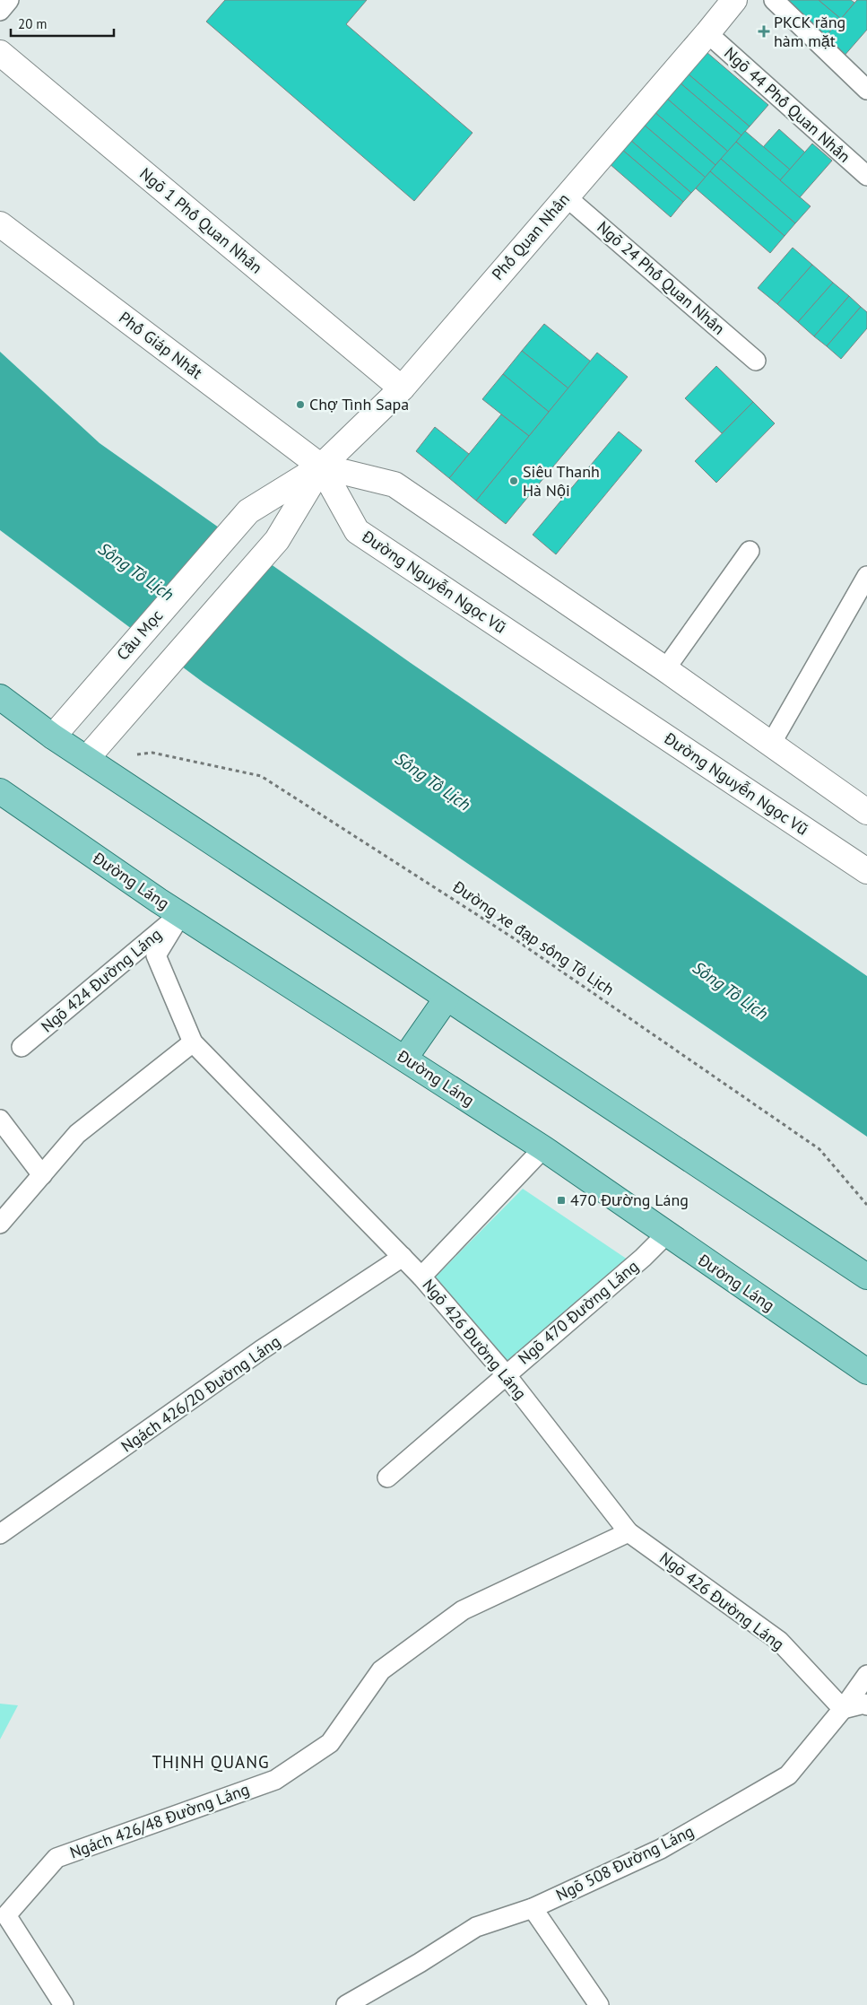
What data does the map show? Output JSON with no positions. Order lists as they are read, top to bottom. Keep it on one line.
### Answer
{"streets":{"main road":["Đường Láng"],"street":["Ngõ 1 Phố Quan Nhân","Phố Quan Nhân","Phố Giáp Nhất","Đường Nguyễn Ngọc Vũ","Cầu Mọc"],"lane":["Ngõ 44 Phố Quan Nhân","Ngõ 24 Phố Quan Nhân","Ngõ 424 Đường Láng","Ngõ 470 Đường Láng","Ngõ 426 Đường Láng","Ngách 426/20 Đường Láng","Ngách 426/48 Đường Láng","Ngõ 508 Đường Láng"],"path":["Đường xe đạp sông Tô Lịch"]},"crossings":[["Ngõ 44 Phố Quan Nhân","Phố Quan Nhân"],["Ngõ 1 Phố Quan Nhân","Phố Quan Nhân"],["Phố Quan Nhân","Ngõ 24 Phố Quan Nhân"],["Phố Quan Nhân","Phố Giáp Nhất"],["Phố Quan Nhân","Đường Nguyễn Ngọc Vũ"],["Phố Quan Nhân","Cầu Mọc"],["Phố Giáp Nhất","Đường Nguyễn Ngọc Vũ"],["Đường Láng","Ngõ 424 Đường Láng"],["Đường Láng","Ngõ 470 Đường Láng"],["Đường Láng","Ngõ 426 Đường Láng"],["Ngõ 424 Đường Láng","Ngõ 426 Đường Láng"],["Ngõ 470 Đường Láng","Ngõ 426 Đường Láng"],["Ngõ 426 Đường Láng","Ngách 426/20 Đường Láng"],["Ngõ 426 Đường Láng","Ngách 426/48 Đường Láng"],["Ngõ 426 Đường Láng","Ngõ 508 Đường Láng"]],"districts":["THỊNH QUANG"],"water":["Sông Tô Lịch"],"places":{"health":["PKCK răng hàm mặt"],"other":["Chợ Tình Sapa","Siêu Thanh Hà Nội"],"transit":["470 Đường Láng"]},"scale_bar":"20 m"}
